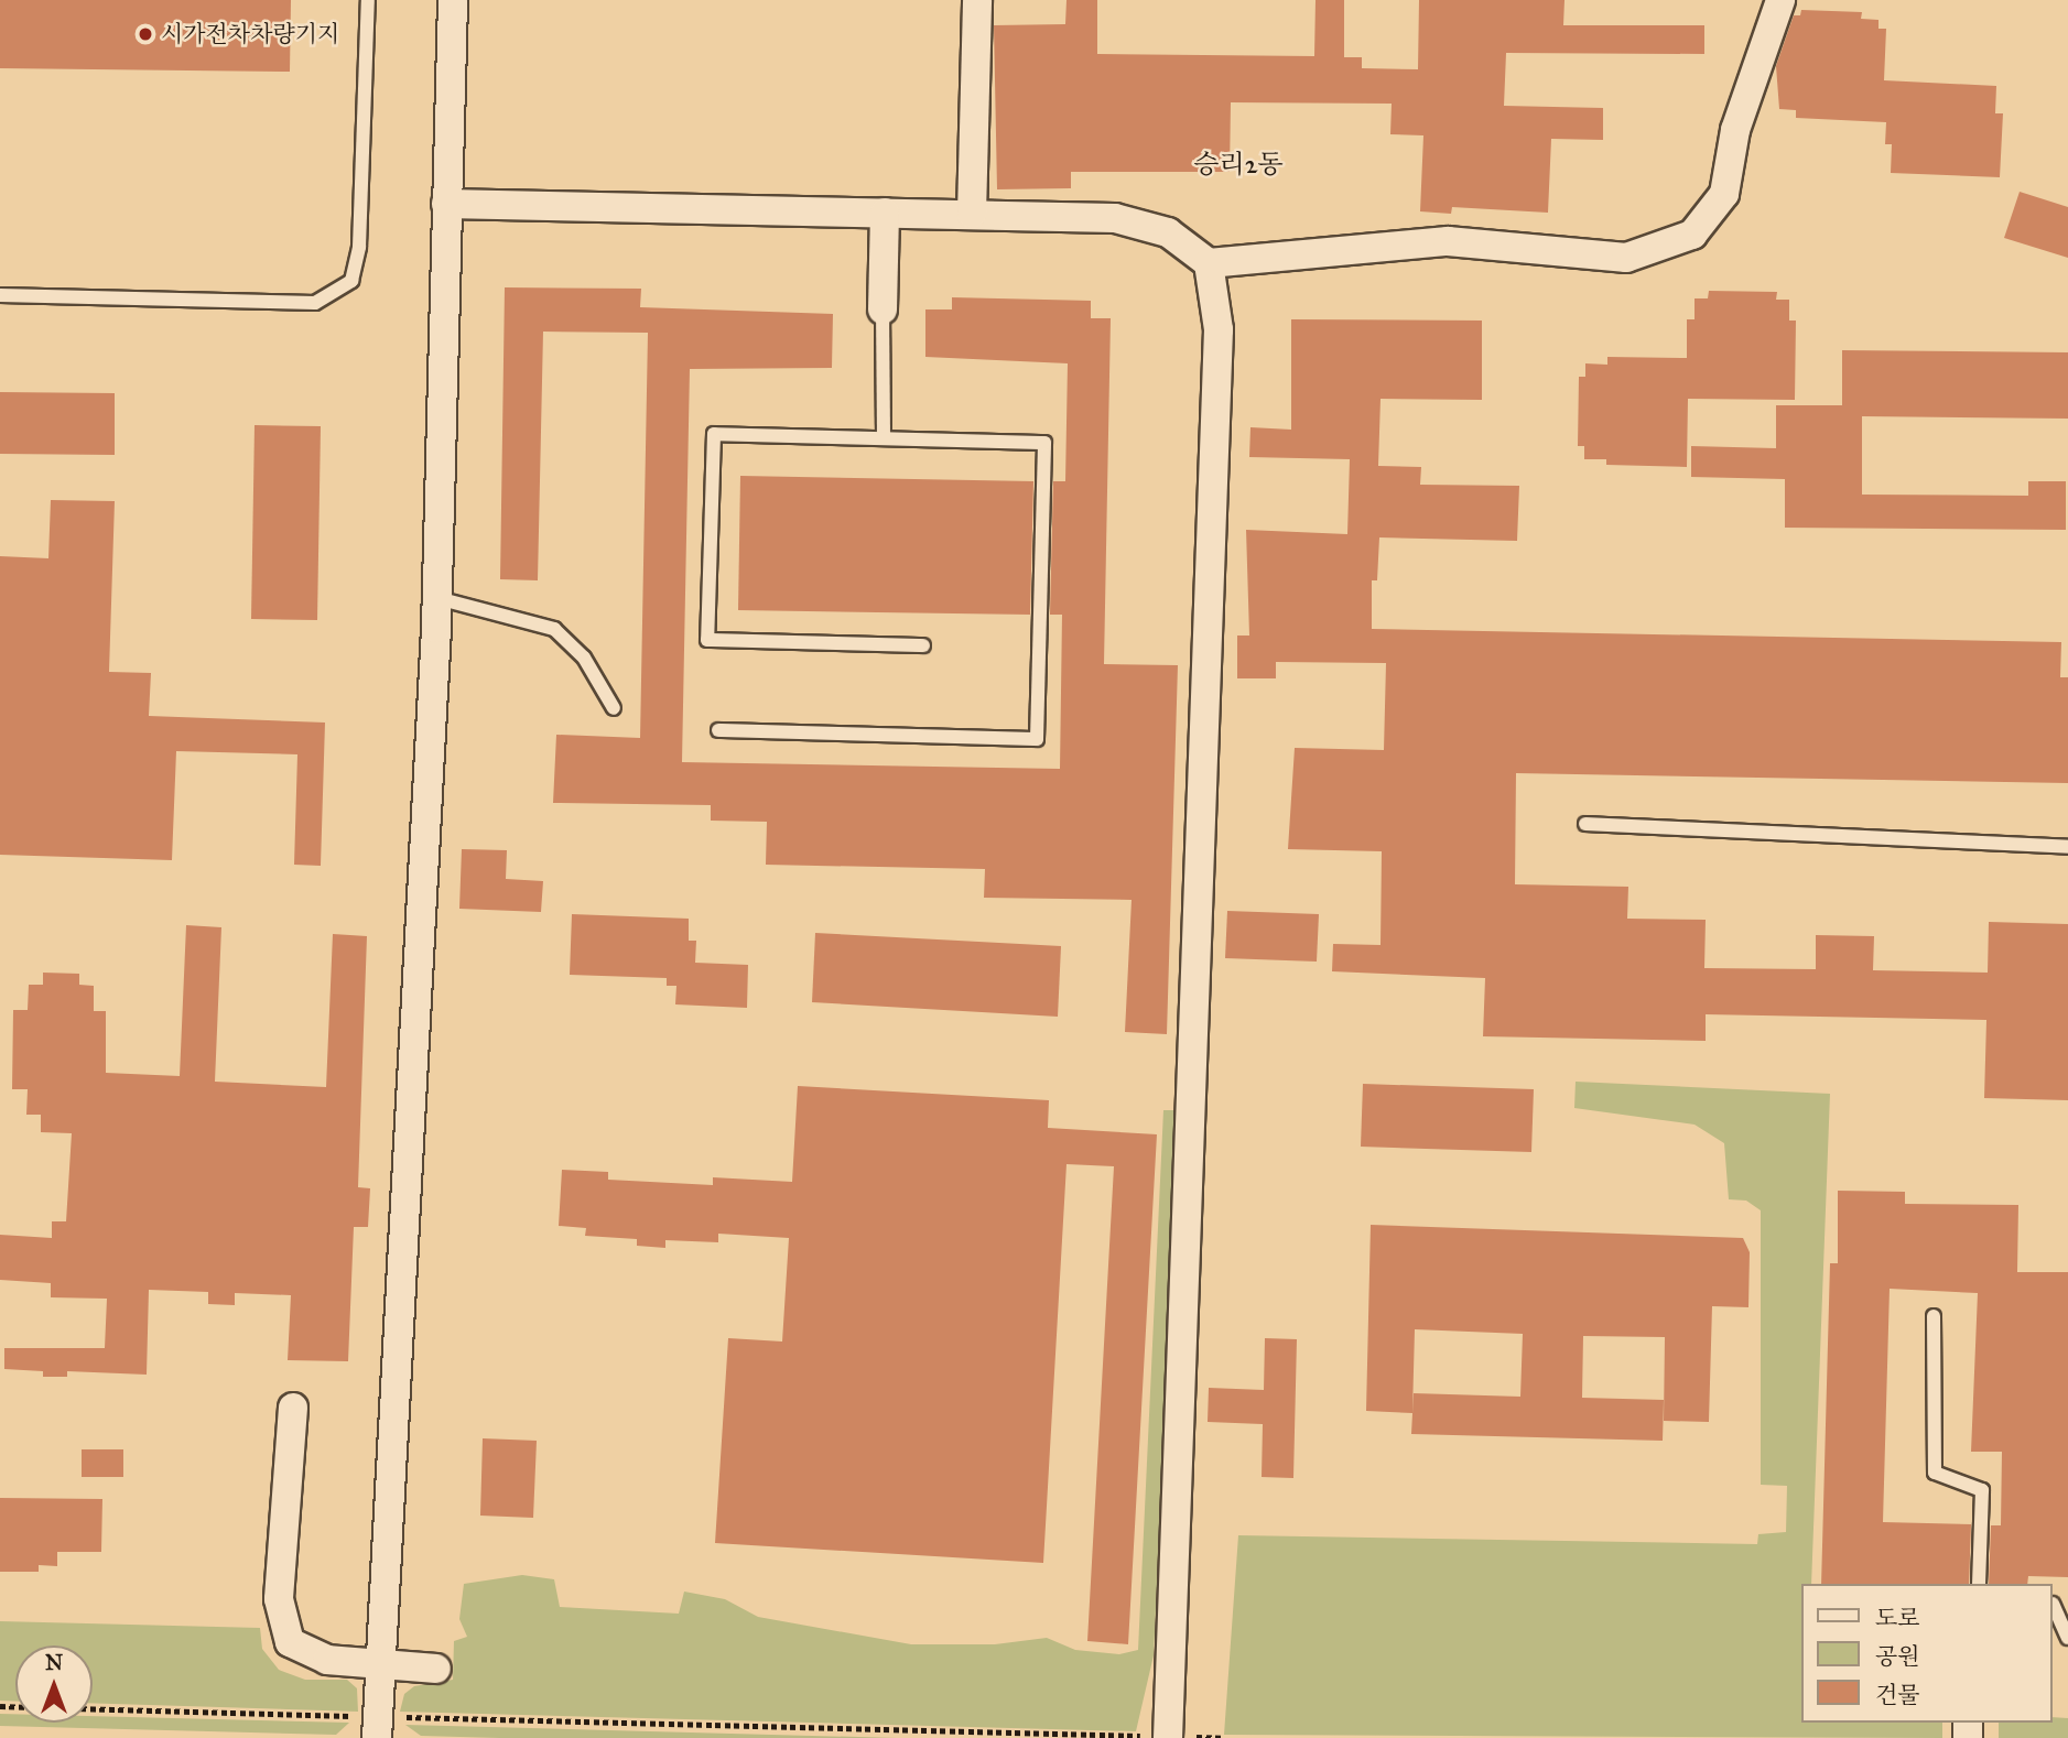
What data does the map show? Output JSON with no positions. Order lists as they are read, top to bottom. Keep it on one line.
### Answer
{"districts":["승리2동"],"places":["시가전차차량기지"],"legend":["도로","공원","건물"],"north":"top"}
